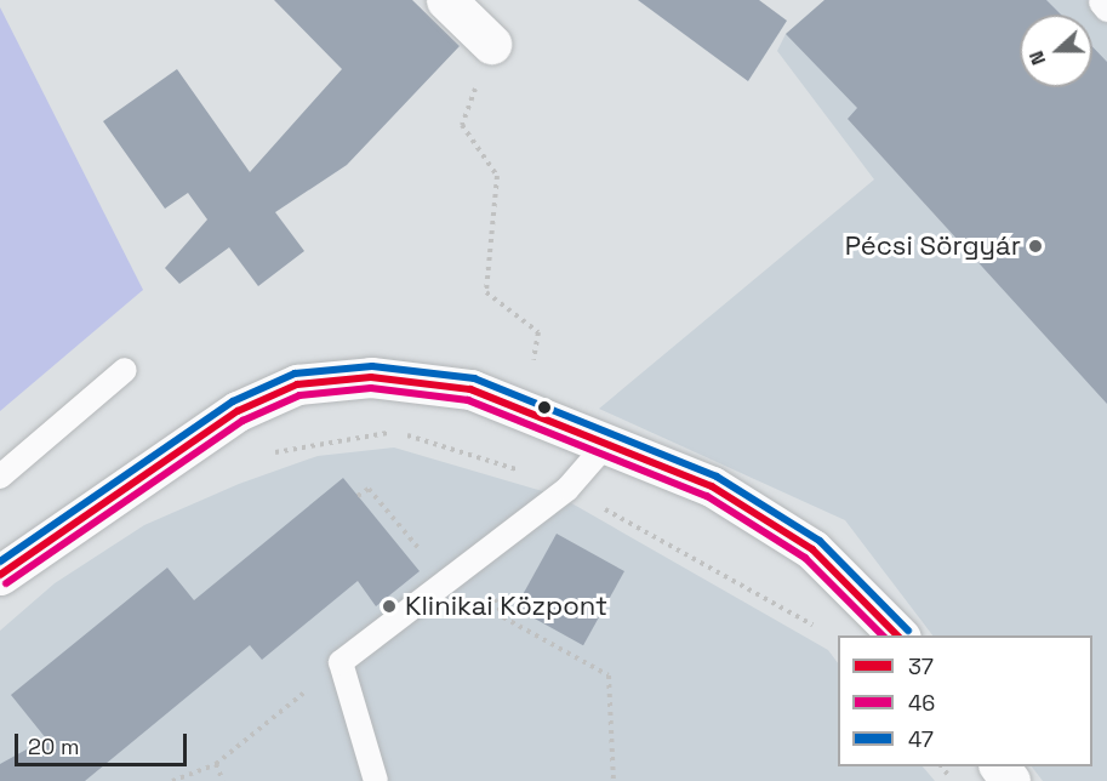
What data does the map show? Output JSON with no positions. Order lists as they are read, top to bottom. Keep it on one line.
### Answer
{"places":["Pécsi Sörgyár","Klinikai Központ"],"lines":["transit line 47","transit line 37","transit line 46"],"legend":["37","46","47"],"scale_bar":"20 m","north":"left"}
